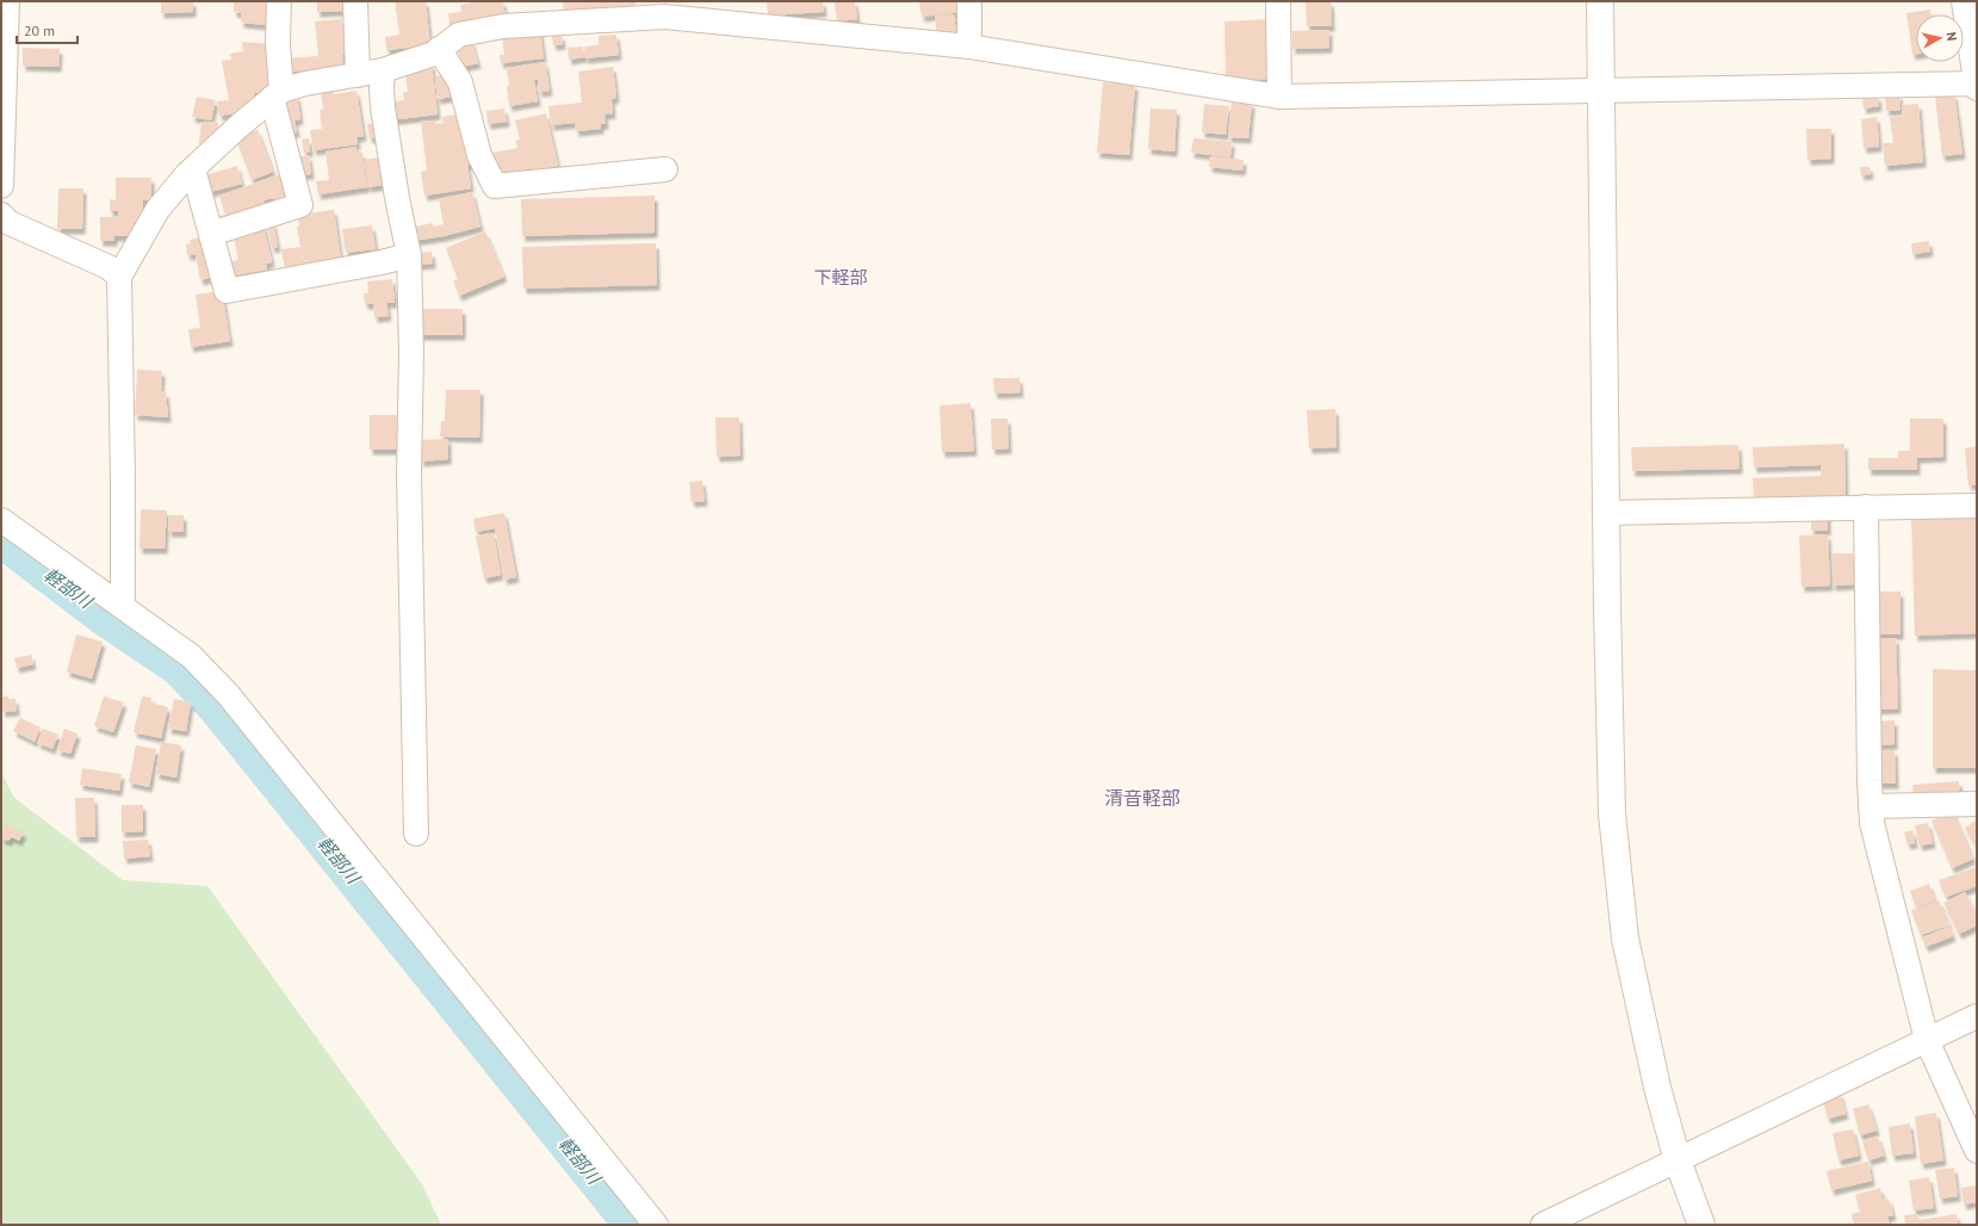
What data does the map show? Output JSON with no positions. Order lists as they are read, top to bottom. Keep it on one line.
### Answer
{"districts":["下軽部","清音軽部"],"water":["軽部川"],"scale_bar":"20 m","north":"right"}
